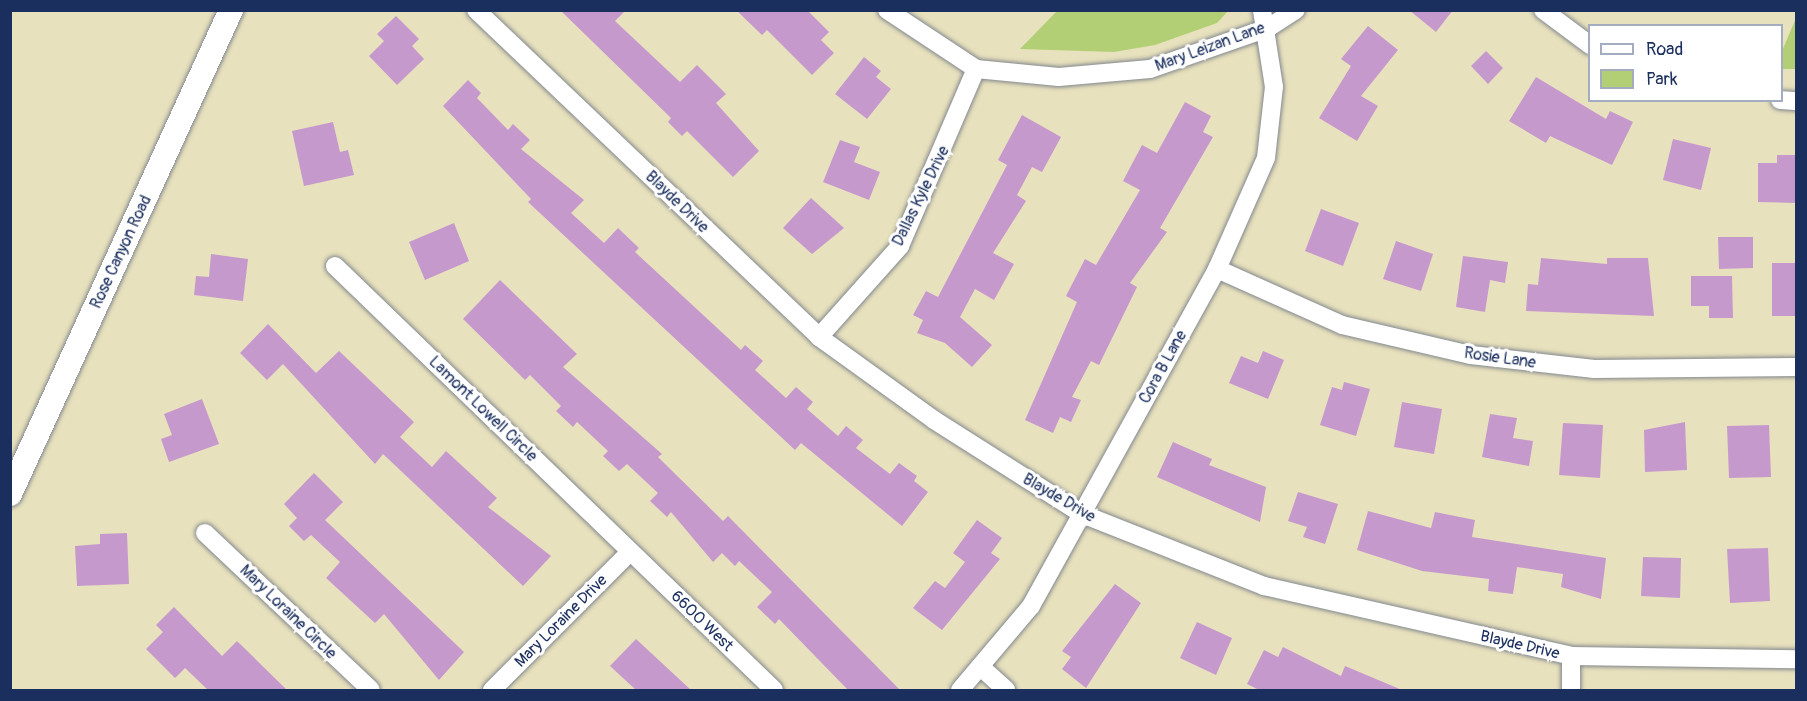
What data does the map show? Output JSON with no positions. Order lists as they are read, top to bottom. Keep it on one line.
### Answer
{"streets":{"street":["Mary Leizan Lane","Dallas Kyle Drive","Blayde Drive","Rose Canyon Road","Rosie Lane","Cora B Lane","Lamont Lowell Circle","Mary Loraine Circle","Mary Loraine Drive","6600 West"]},"crossings":[["Mary Leizan Lane","Dallas Kyle Drive"],["Mary Leizan Lane","Cora B Lane"],["Dallas Kyle Drive","Blayde Drive"],["Blayde Drive","Cora B Lane"],["Rosie Lane","Cora B Lane"],["Lamont Lowell Circle","Mary Loraine Drive"],["Lamont Lowell Circle","6600 West"],["Mary Loraine Drive","6600 West"]],"legend":["Road","Park"]}
